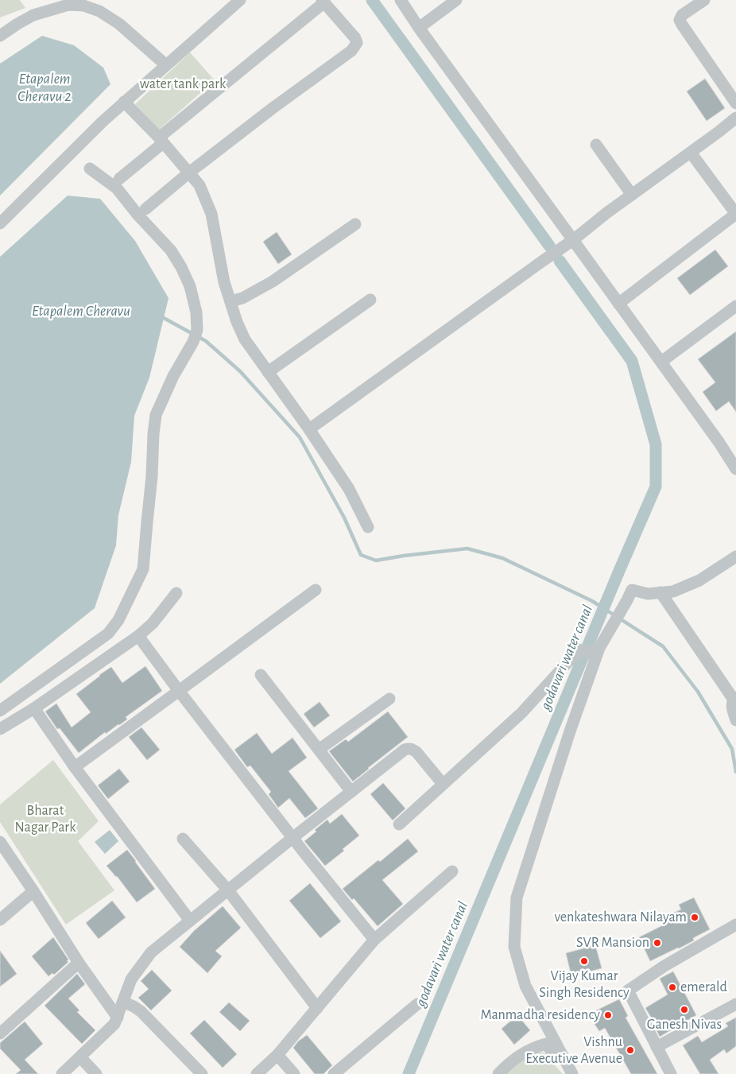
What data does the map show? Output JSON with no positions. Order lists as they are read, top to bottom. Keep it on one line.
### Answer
{"water":["Etapalem Cheravu 2","Etapalem Cheravu","godavari water canal"],"parks":["water tank park","Bharat Nagar Park"],"places":["venkateshwara Nilayam","SVR Mansion","Vijay Kumar Singh Residency","emerald","Ganesh Nivas","Manmadha residency","Vishnu Executive Avenue"]}
